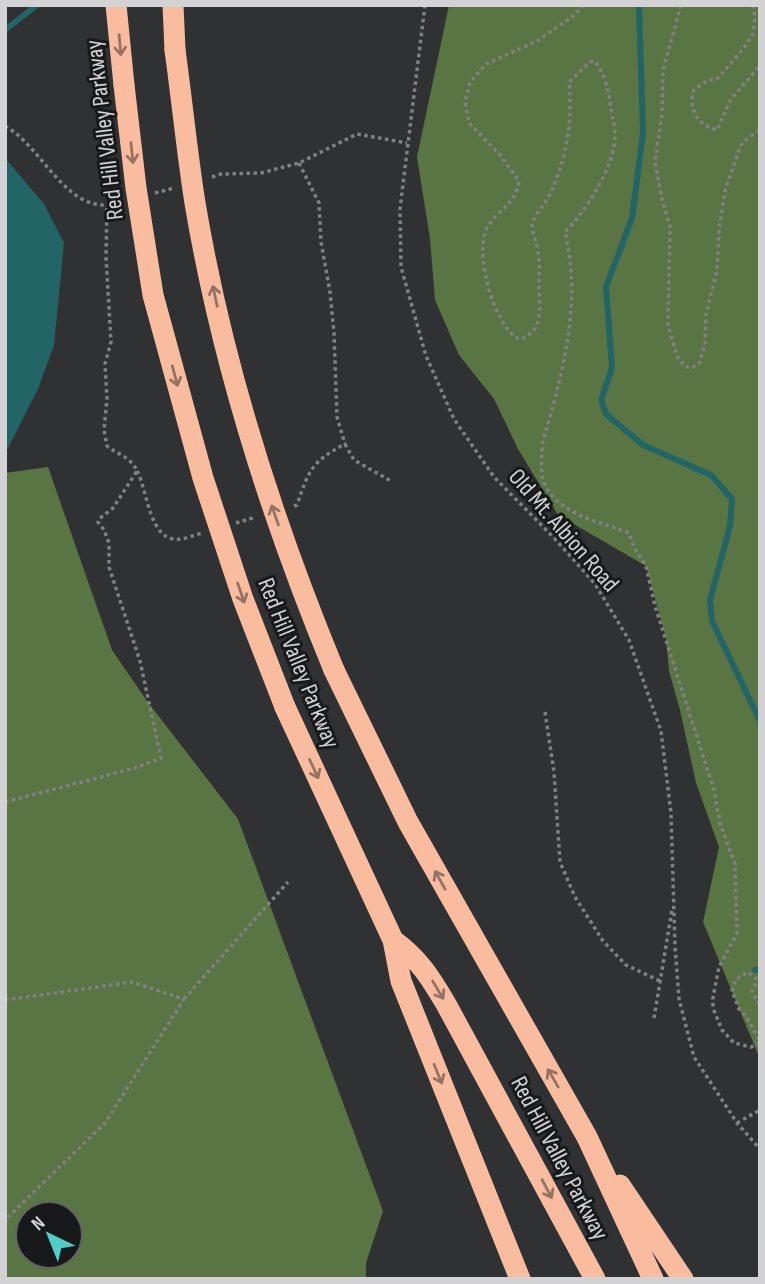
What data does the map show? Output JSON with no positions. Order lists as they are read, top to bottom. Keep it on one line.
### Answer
{"streets":{"highway":["Red Hill Valley Parkway"],"path":["Old Mt. Albion Road"]},"north":"top left"}
